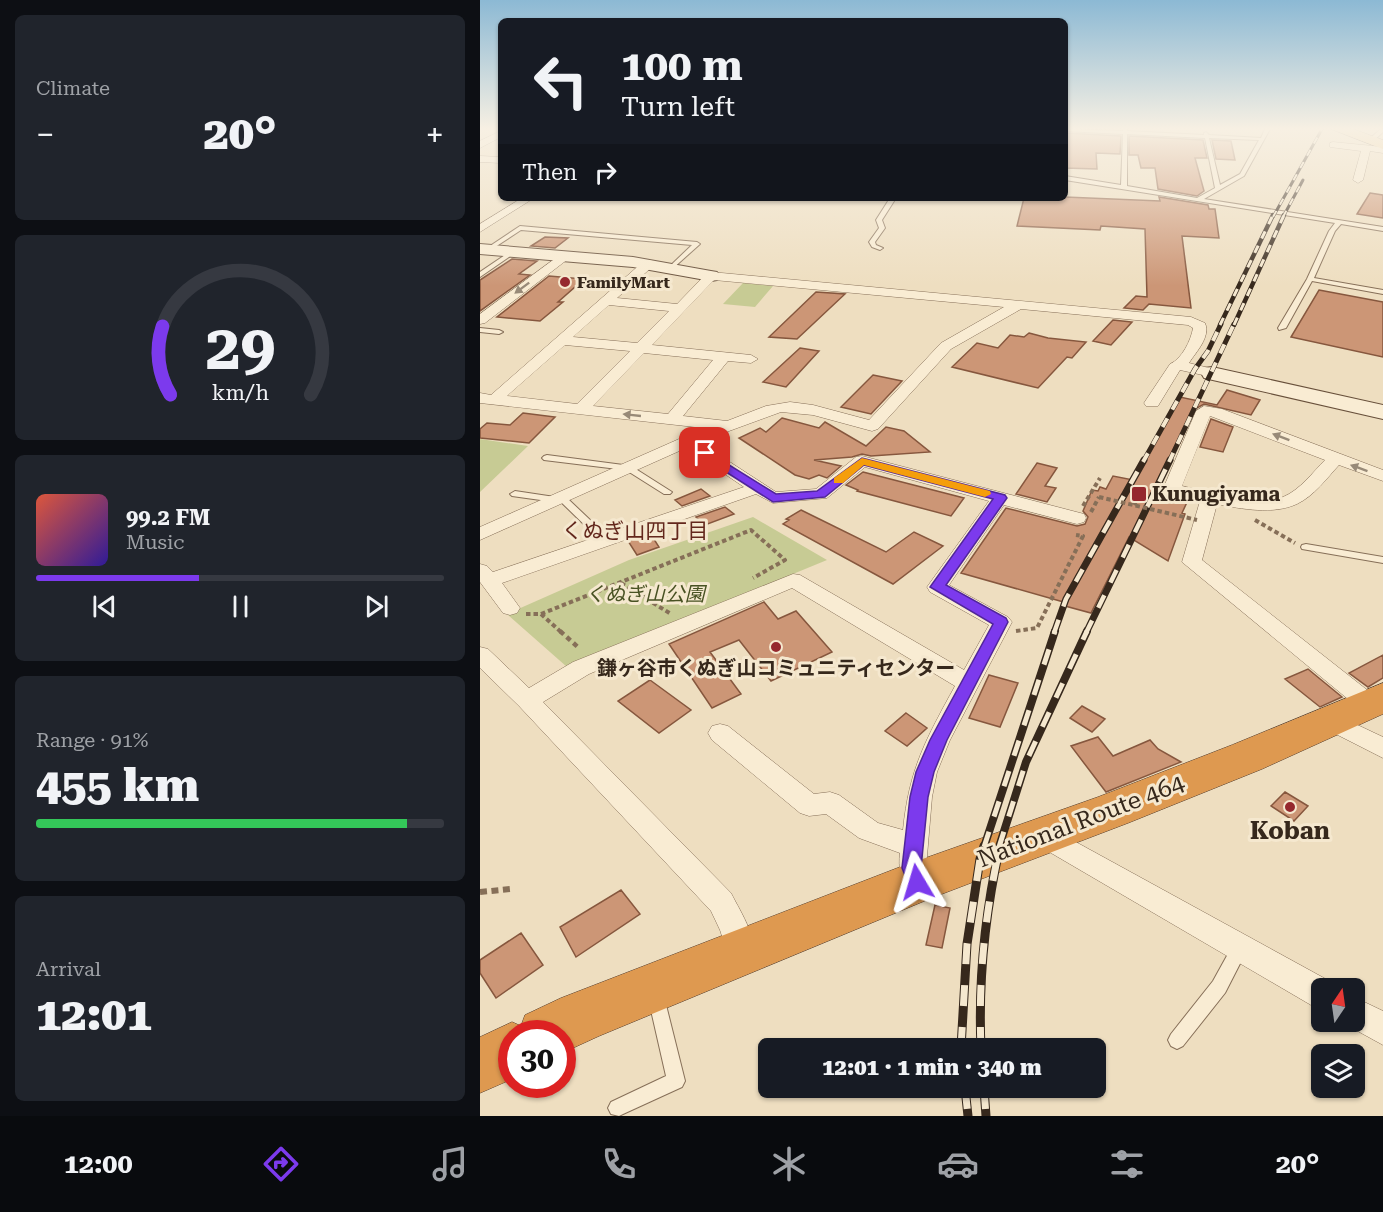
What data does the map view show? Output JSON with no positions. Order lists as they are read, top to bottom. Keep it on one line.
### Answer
{"streets":{"highway":["National Route 464"]},"districts":["くぬぎ山四丁目"],"parks":["くぬぎ山公園"],"places":{"other":["FamilyMart","鎌ヶ谷市くぬぎ山コミュニティセンター","Koban"],"transit":["Kunugiyama"]},"north":"top","page":{"tile":["Climate",["Range · 91%","455 km"],["Arrival","12:01"]],"turn":["100 m","Turn left"],"heat":["−","20°","+"],"then":"Then","song":["99.2 FM","Music"],"limit":"30","trip":"12:01 · 1 min · 340 m","tabs":["12:00","20°"],"gauge":["29","km/h"]}}
